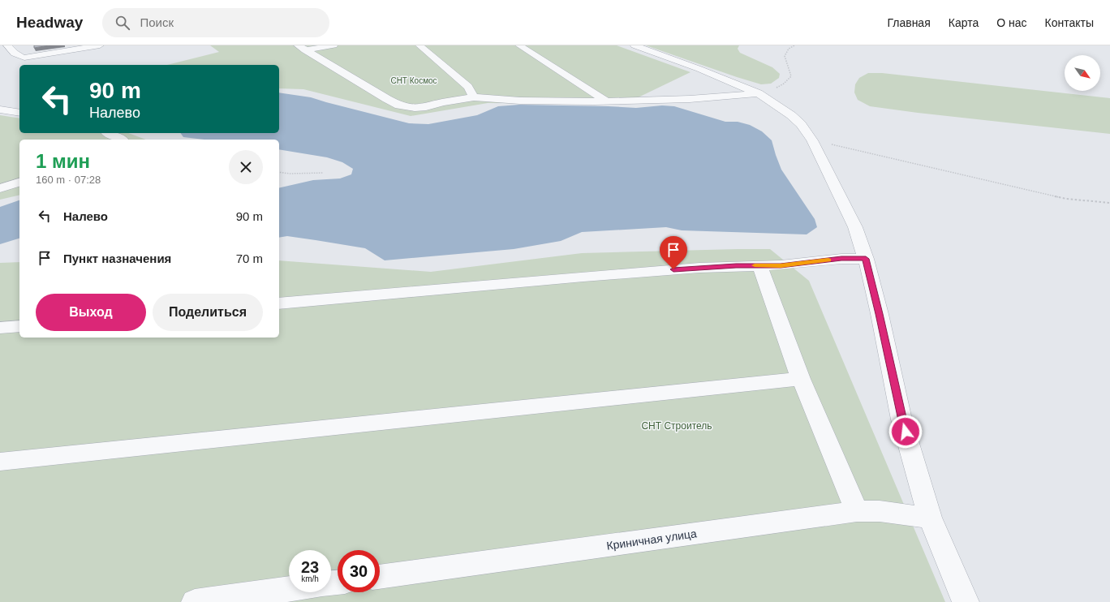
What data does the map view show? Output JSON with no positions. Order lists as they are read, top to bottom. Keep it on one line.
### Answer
{"streets":{"street":["Криничная улица"]},"parks":["СНТ Космос","СНТ Строитель"],"north":"bottom right","page":{"header":"Headway","search":"Поиск","nav":["Главная","Карта","О нас","Контакты"],"turn":["90 m","Налево"],"heading":["1 мин","160 m · 07:28"],"list":[{"name":"Налево","value":"90 m"},{"name":"Пункт назначения","value":"70 m"}],"buttons":["Выход","Поделиться"],"speed":"23 km/h","limit":"30"}}
